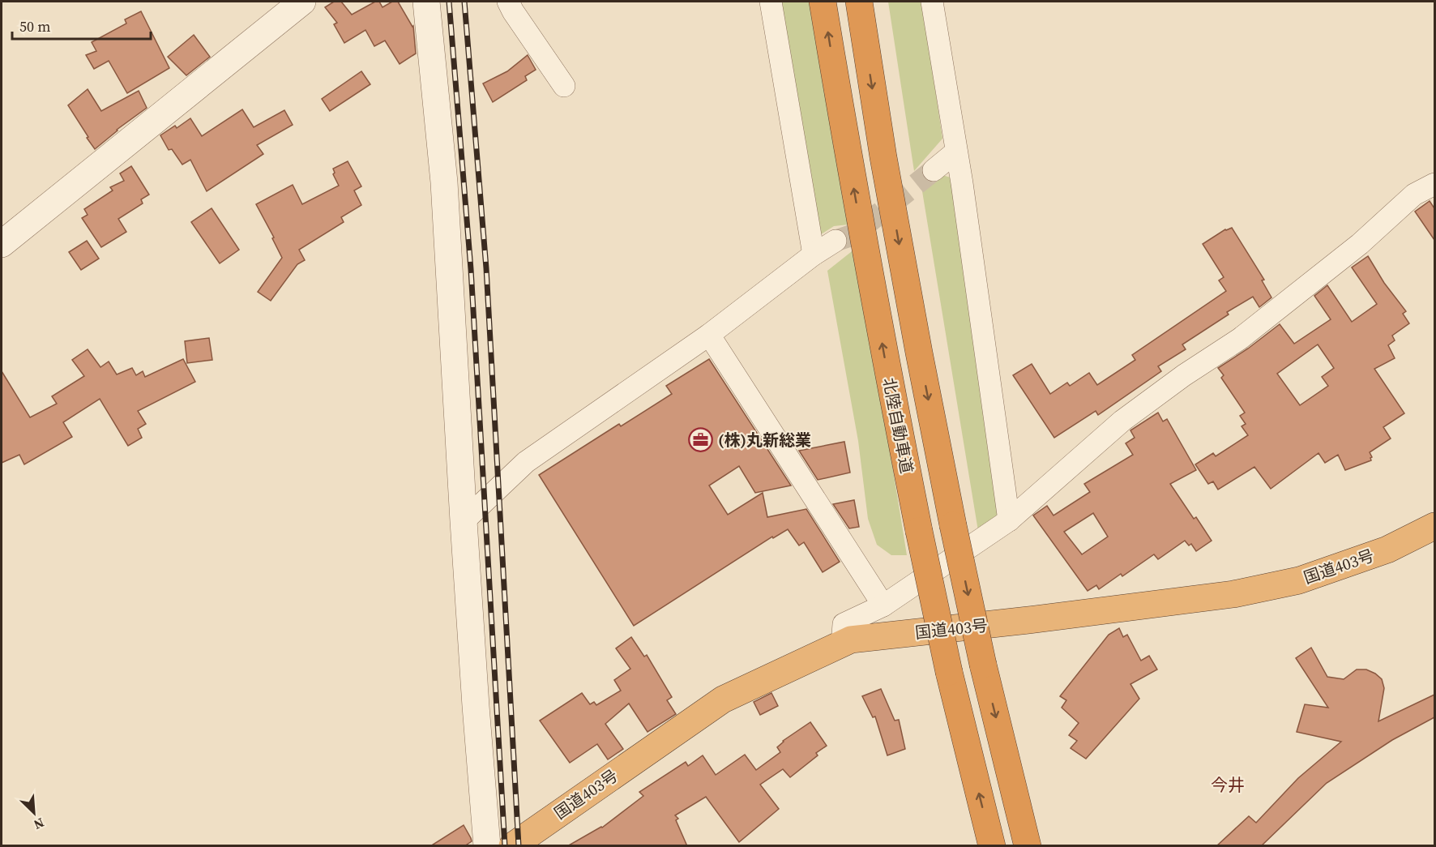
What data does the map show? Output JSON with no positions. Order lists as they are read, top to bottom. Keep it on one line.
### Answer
{"streets":{"highway":["北陸自動車道","国道403号"]},"districts":["今井"],"places":{"office":["(株)丸新総業"]},"scale_bar":"50 m","north":"bottom right"}
